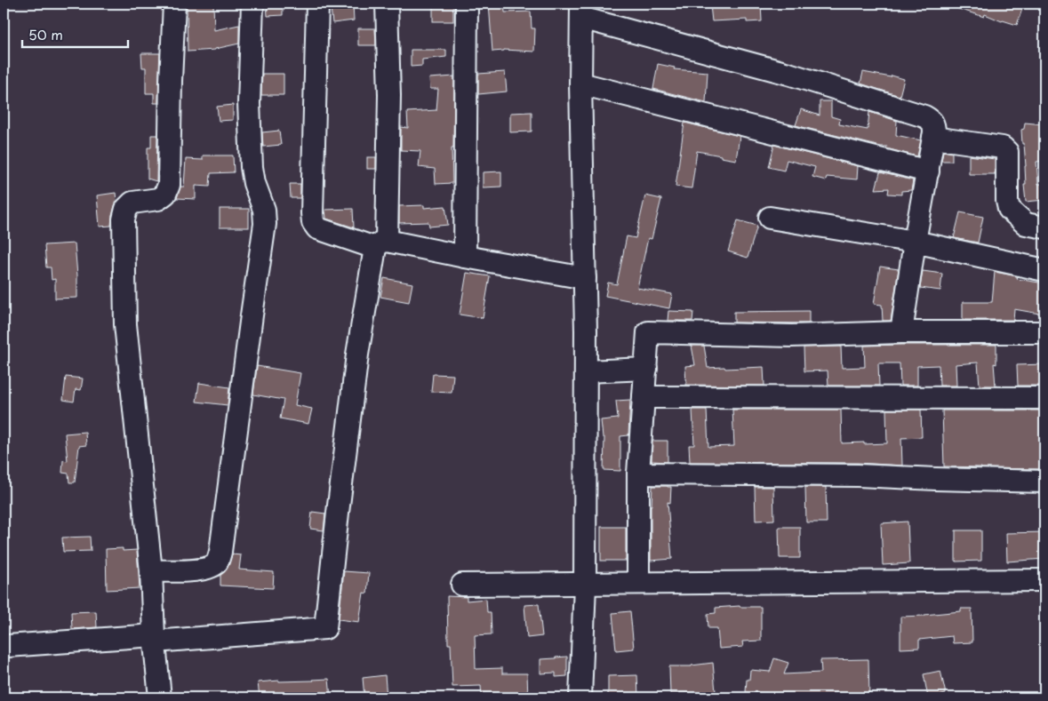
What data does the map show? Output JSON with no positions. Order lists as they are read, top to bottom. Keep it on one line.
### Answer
{"scale_bar":"50 m"}
